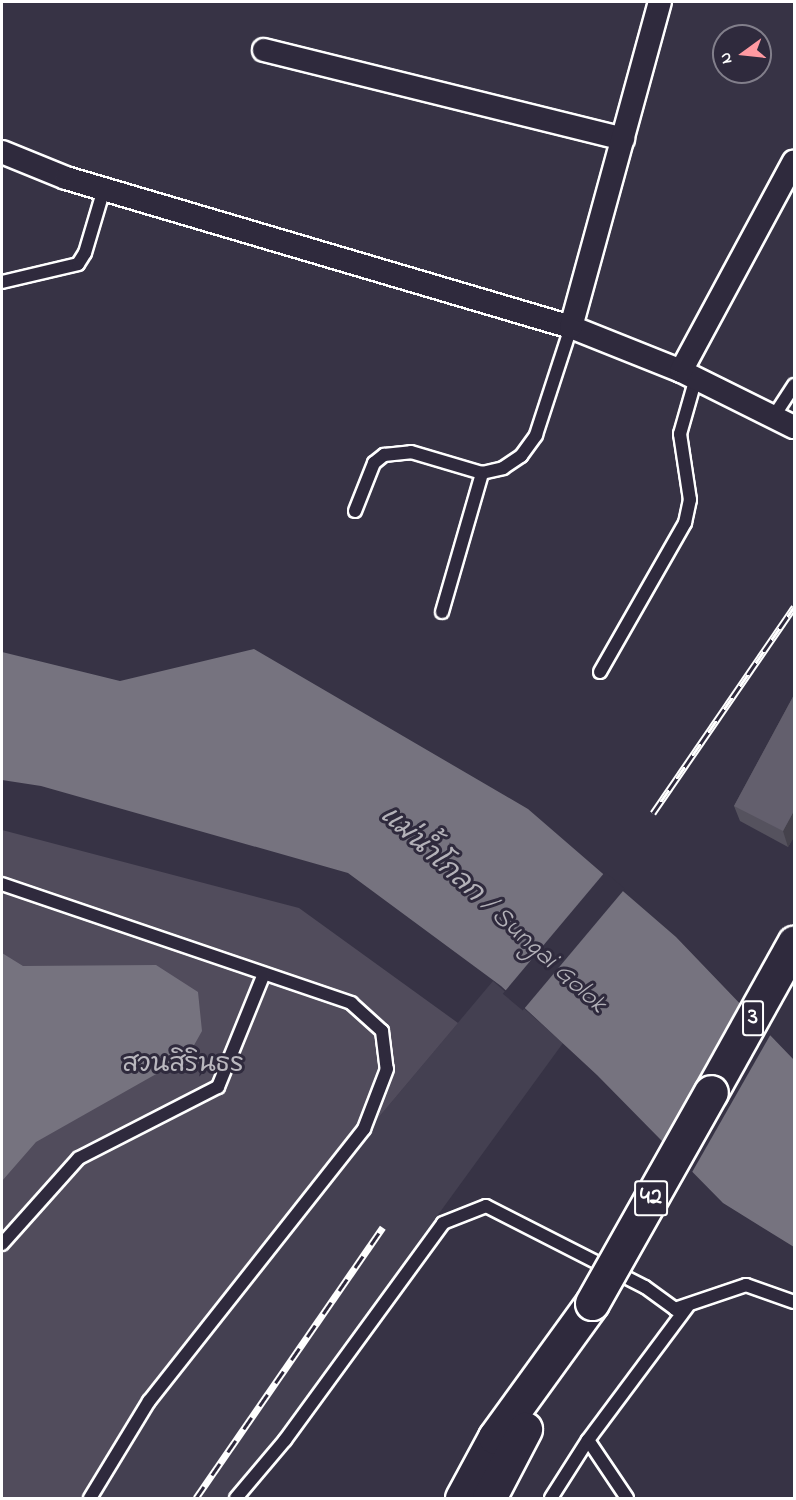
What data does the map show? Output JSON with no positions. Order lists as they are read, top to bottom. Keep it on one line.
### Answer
{"streets":{"highway":["3","42"]},"crossings":[["3","42"]],"water":["แม่น้ำโกลก / Sungai Golok"],"parks":["สวนสิรินธร"],"north":"left"}
